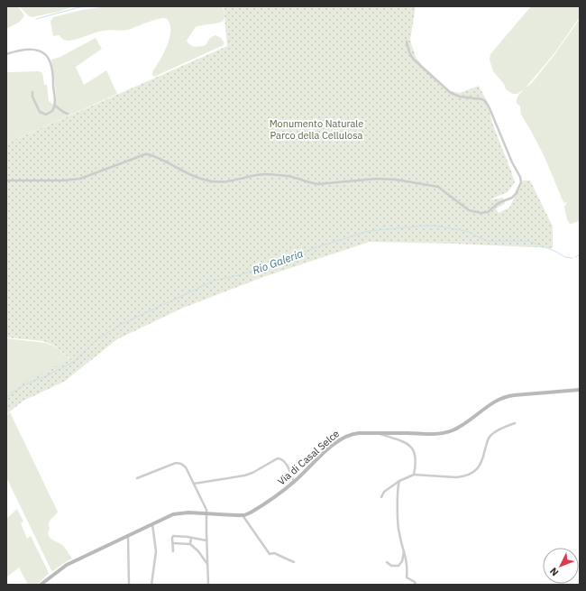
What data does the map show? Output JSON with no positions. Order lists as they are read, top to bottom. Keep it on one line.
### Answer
{"streets":{"main road":["Via di Casal Selce"]},"water":["Rio Galeria"],"parks":["Monumento Naturale Parco della Cellulosa"],"north":"bottom left"}
